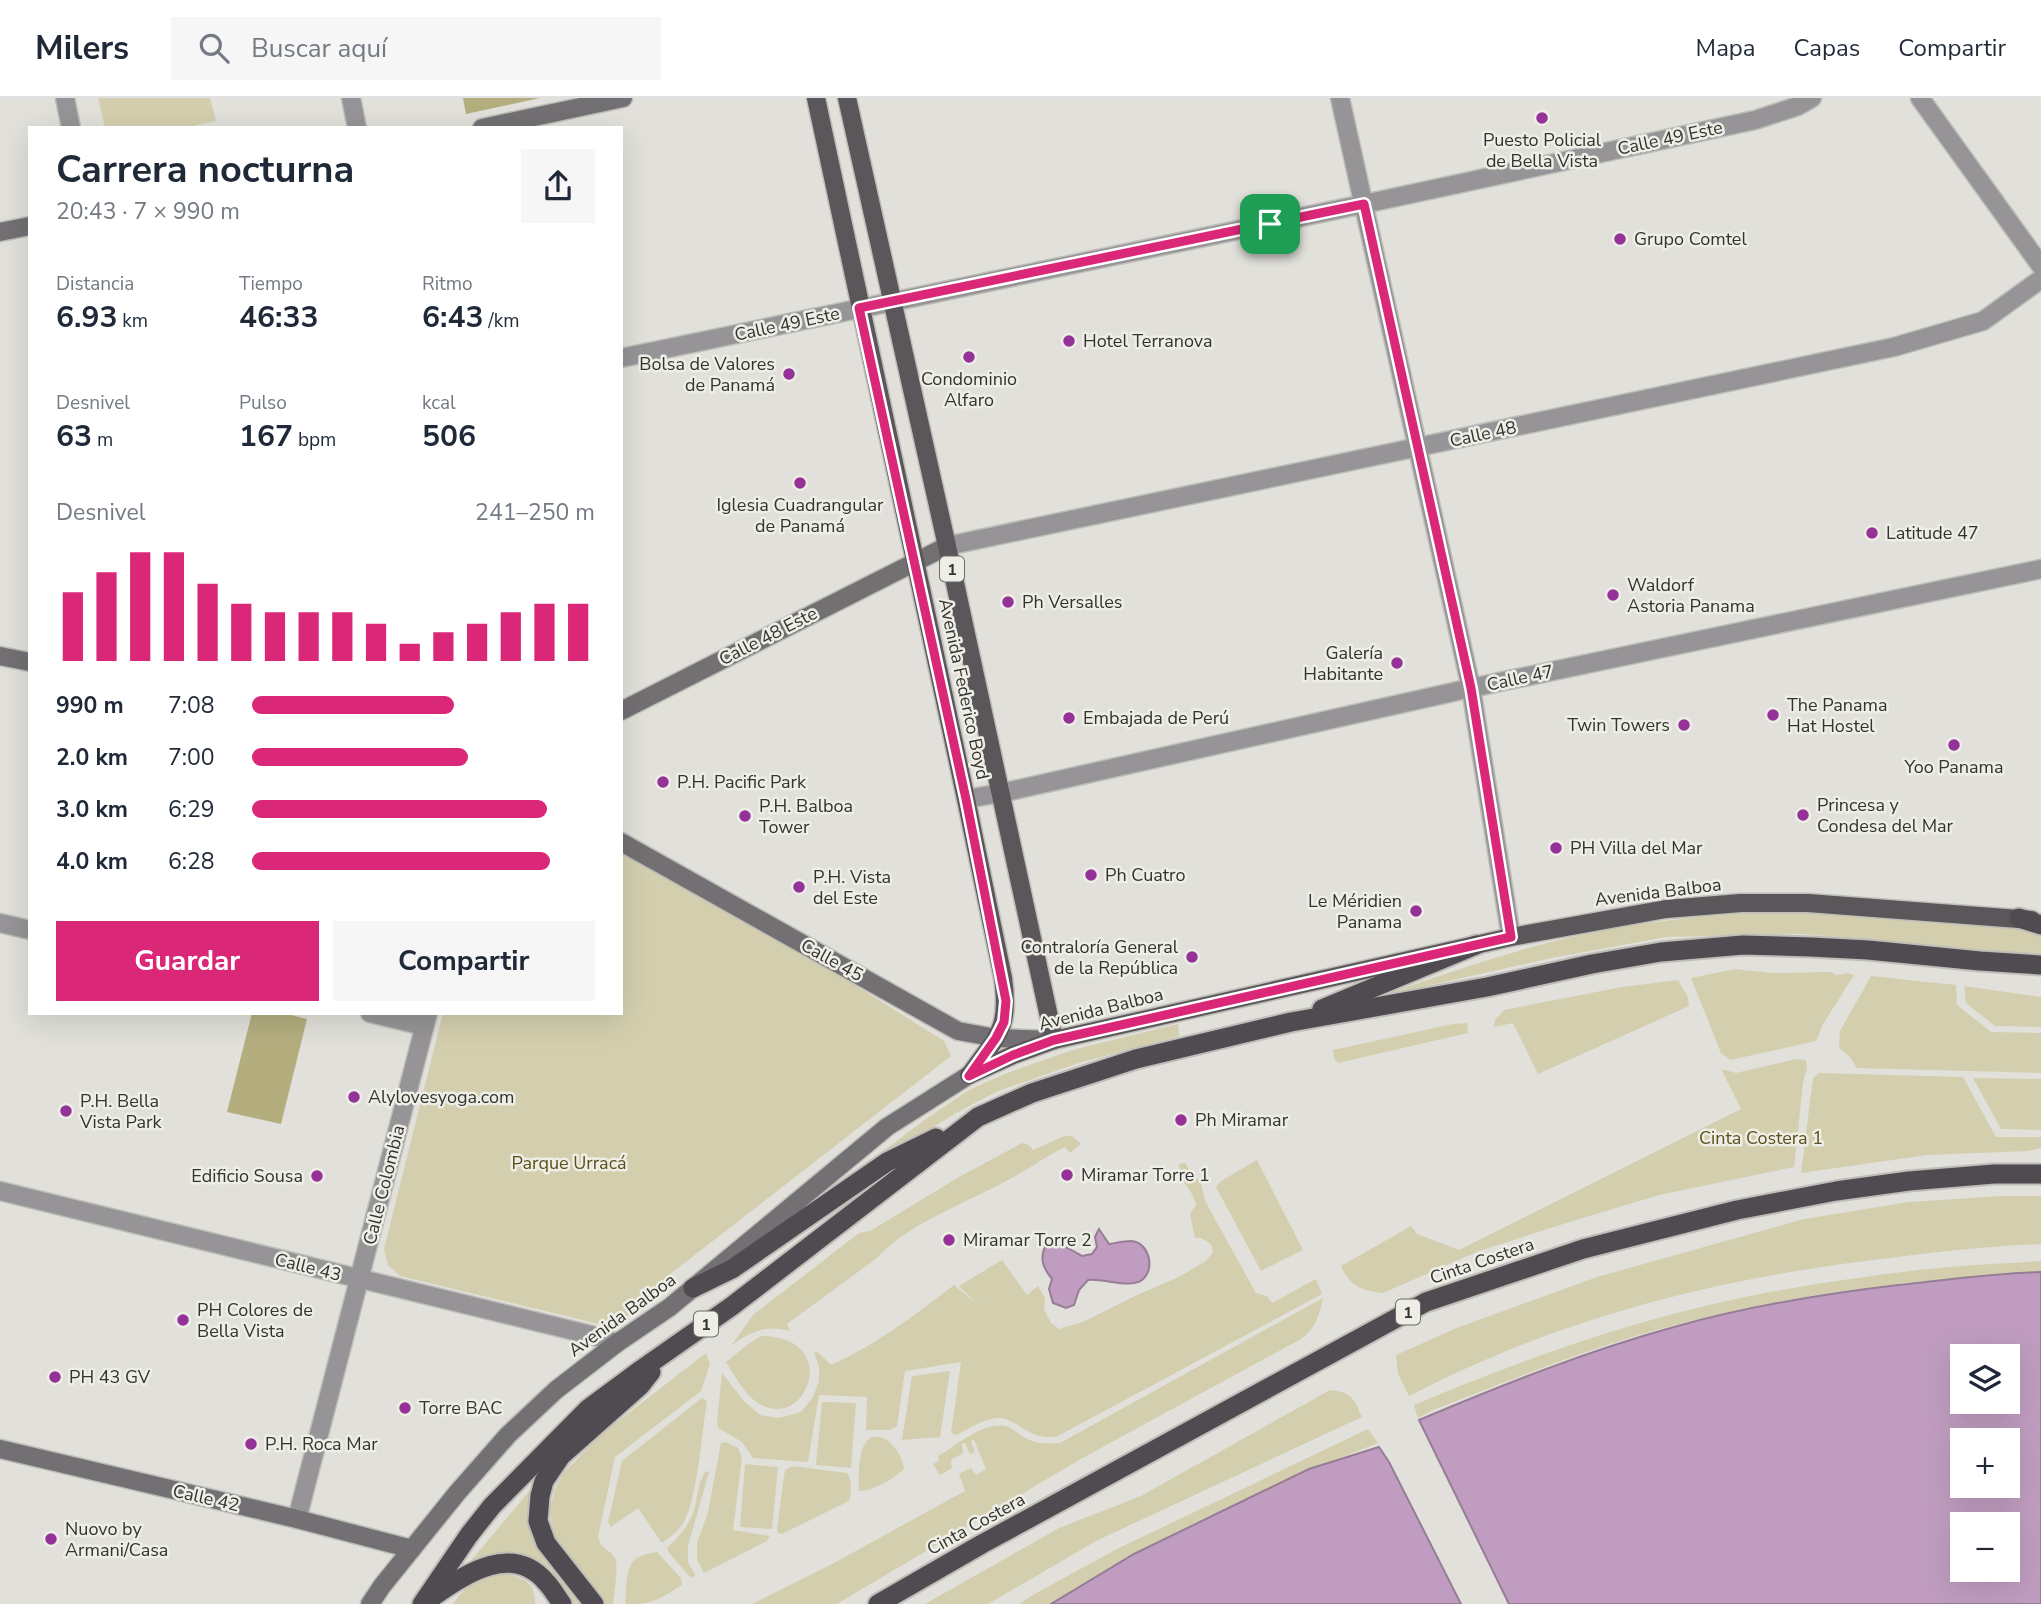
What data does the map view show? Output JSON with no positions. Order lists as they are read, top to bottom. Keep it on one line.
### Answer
{"streets":{"highway":["1","Cinta Costera"],"main road":["Calle 48","Calle 48 Este","Avenida Federico Boyd","Avenida Balboa","Calle 45","Calle 42"],"street":["Calle 49 Este","Calle 47","Calle Colombia","Calle 43"]},"crossings":[["Calle 49 Este","Avenida Federico Boyd"],["Calle 48","Calle 48 Este"],["Calle 48","Avenida Federico Boyd"],["Calle 48 Este","Avenida Federico Boyd"],["Calle 47","Avenida Federico Boyd"],["Avenida Federico Boyd","Avenida Balboa"],["Avenida Federico Boyd","Calle 45"],["Avenida Balboa","Calle 45"],["Avenida Balboa","Calle 43"],["Avenida Balboa","Calle 42"],["Calle Colombia","Calle 43"],["Calle Colombia","Calle 42"]],"parks":["Cinta Costera 1","Parque Urracá"],"places":["Puesto Policial de Bella Vista","Grupo Comtel","Hotel Terranova","Condominio Alfaro","Bolsa de Valores de Panamá","Iglesia Cuadrangular de Panamá","Latitude 47","Waldorf Astoria Panama","Ph Versalles","Galería Habitante","The Panama Hat Hostel","Embajada de Perú","Twin Towers","Yoo Panama","P.H. Pacific Park","Princesa y Condesa del Mar","P.H. Balboa Tower","PH Villa del Mar","Ph Cuatro","P.H. Vista del Este","Le Méridien Panama","Contraloría General de la República","Alylovesyoga.com","P.H. Bella Vista Park","Ph Miramar","Miramar Torre 1","Edificio Sousa","Miramar Torre 2","PH Colores de Bella Vista","PH 43 GV","Torre BAC","P.H. Roca Mar","Nuovo by Armani/Casa"],"page":{"header":"Milers","search":"Buscar aquí","nav":["Mapa","Capas","Compartir"],"heading":["Carrera nocturna","20:43 · 7 × 990 m"],"stats":[["Distancia","6.93 km"],["Tiempo","46:33"],["Ritmo","6:43 /km"],["Desnivel","63 m"],["Pulso","167 bpm"],["kcal","506"]],"chart":["Desnivel","241–250 m"],"list":[{"name":"990 m","note":"7:08"},{"name":"2.0 km","note":"7:00"},{"name":"3.0 km","note":"6:29"},{"name":"4.0 km","note":"6:28"}],"buttons":["Guardar","Compartir"],"map_buttons":["+","−"]}}
